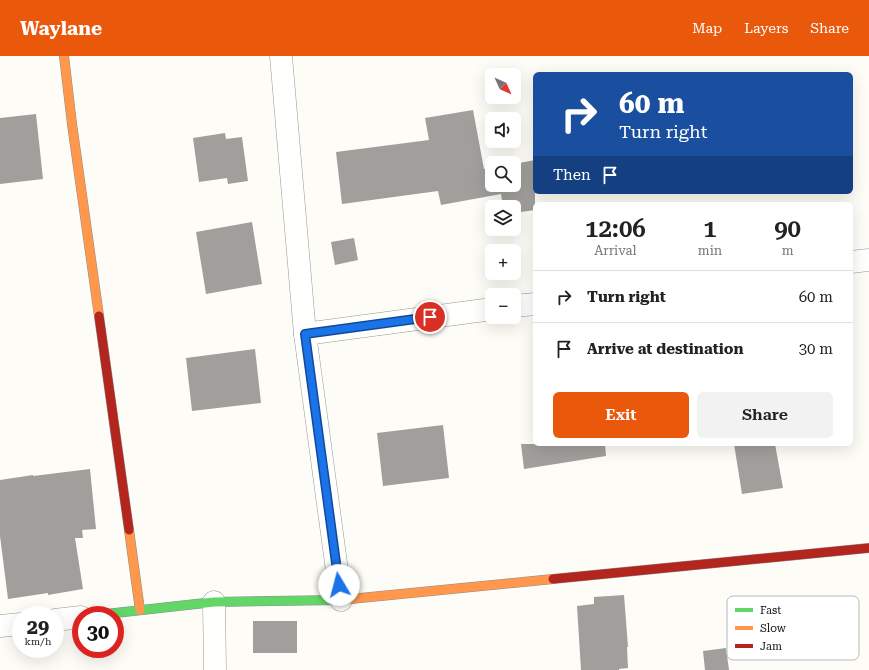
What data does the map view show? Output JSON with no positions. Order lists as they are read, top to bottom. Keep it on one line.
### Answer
{"legend":["Fast","Slow","Jam"],"north":"bottom right","page":{"header":"Waylane","nav":["Map","Layers","Share"],"map_buttons":["+","−"],"turn":["60 m","Turn right"],"then":"Then","eta":["12:06","Arrival","1","min","90","m"],"list":[{"name":"Turn right","value":"60 m"},{"name":"Arrive at destination","value":"30 m"}],"buttons":["Exit","Share"],"speed":"29 km/h","limit":"30"}}
